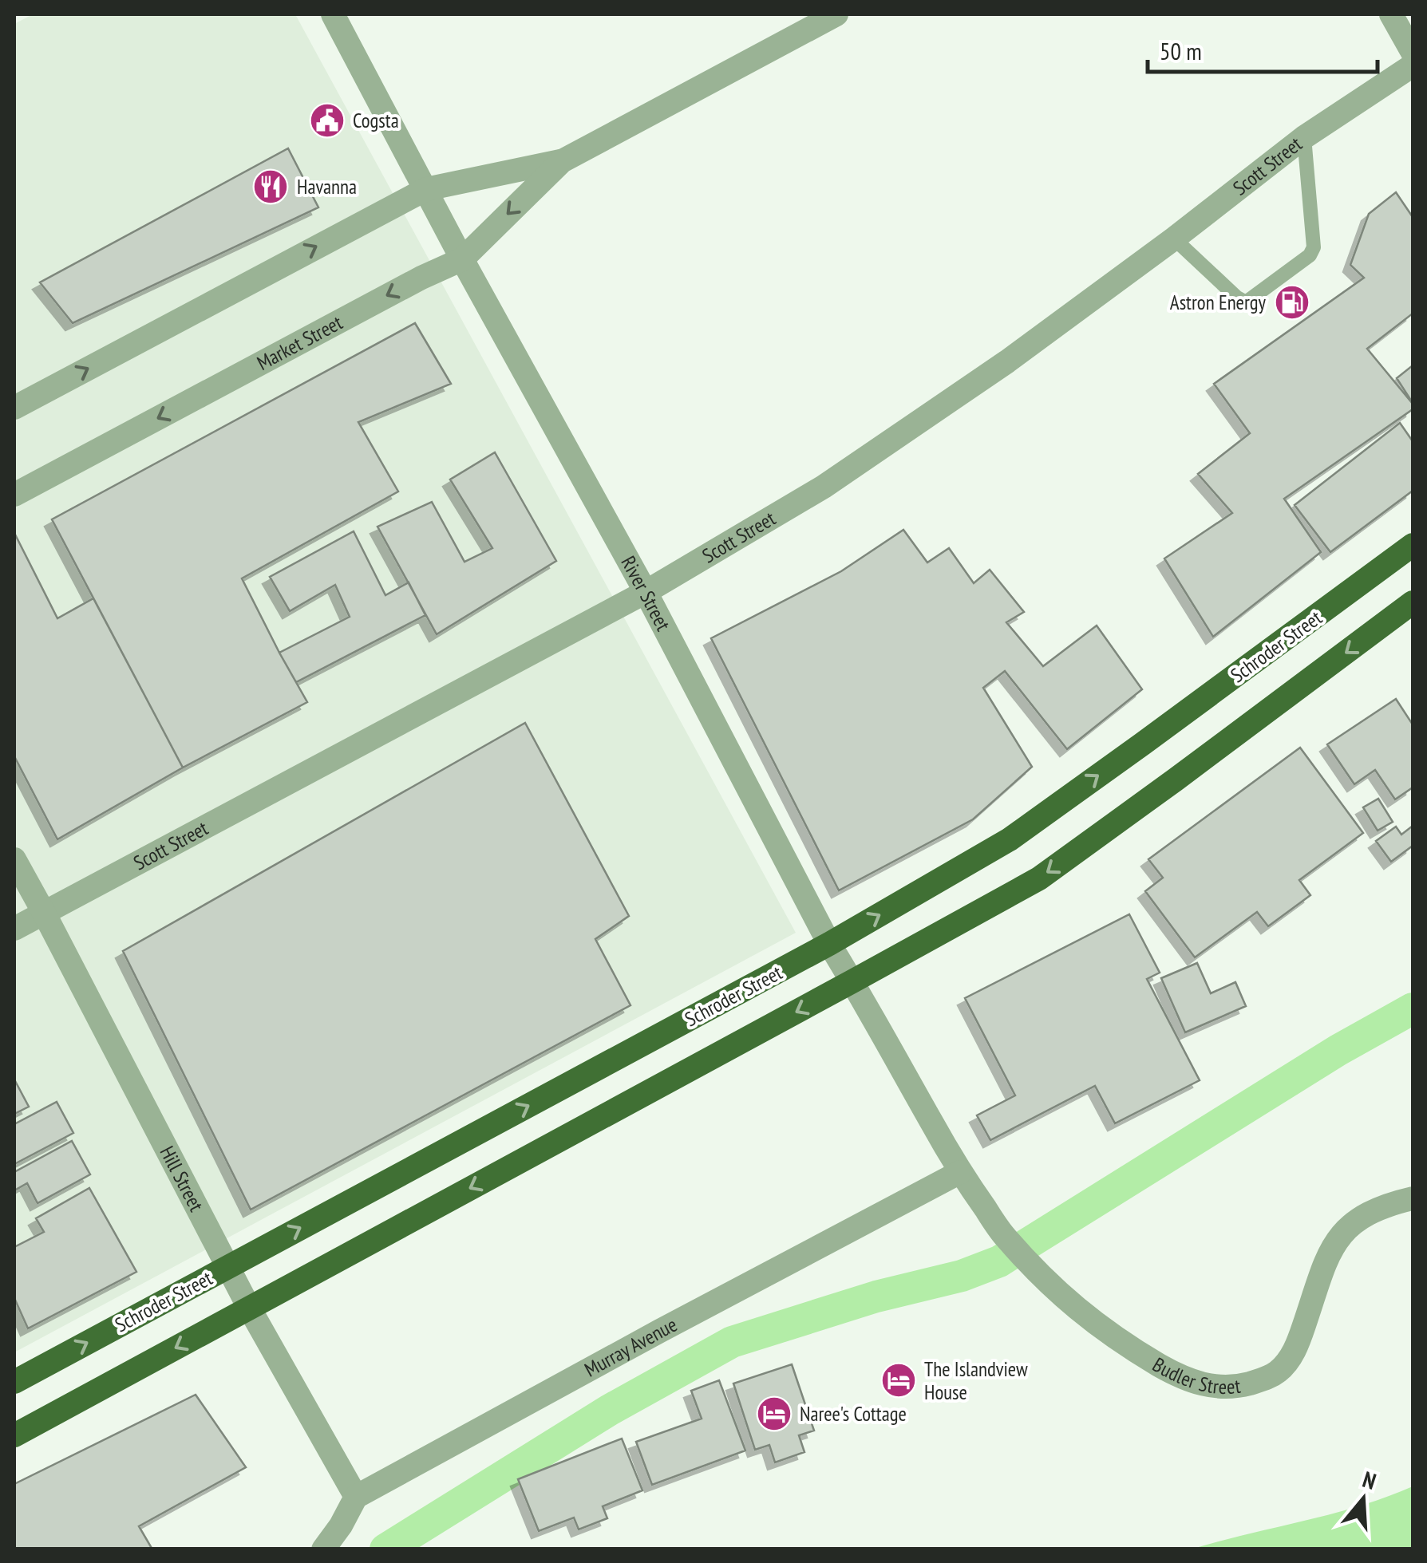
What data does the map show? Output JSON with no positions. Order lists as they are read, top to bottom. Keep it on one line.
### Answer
{"streets":{"highway":["Schroder Street"],"street":["Scott Street","Market Street","River Street","Hill Street","Murray Avenue","Budler Street"]},"crossings":[["Scott Street","River Street"],["Scott Street","Hill Street"],["Market Street","River Street"],["River Street","Schroder Street"],["River Street","Murray Avenue"],["River Street","Budler Street"],["Schroder Street","Hill Street"],["Hill Street","Murray Avenue"],["Murray Avenue","Budler Street"]],"places":{"public building":["Cogsta"],"restaurant":["Havanna"],"fuel station":["Astron Energy"],"hotel":["The Islandview House","Naree's Cottage"]},"scale_bar":"50 m","north":"top"}
